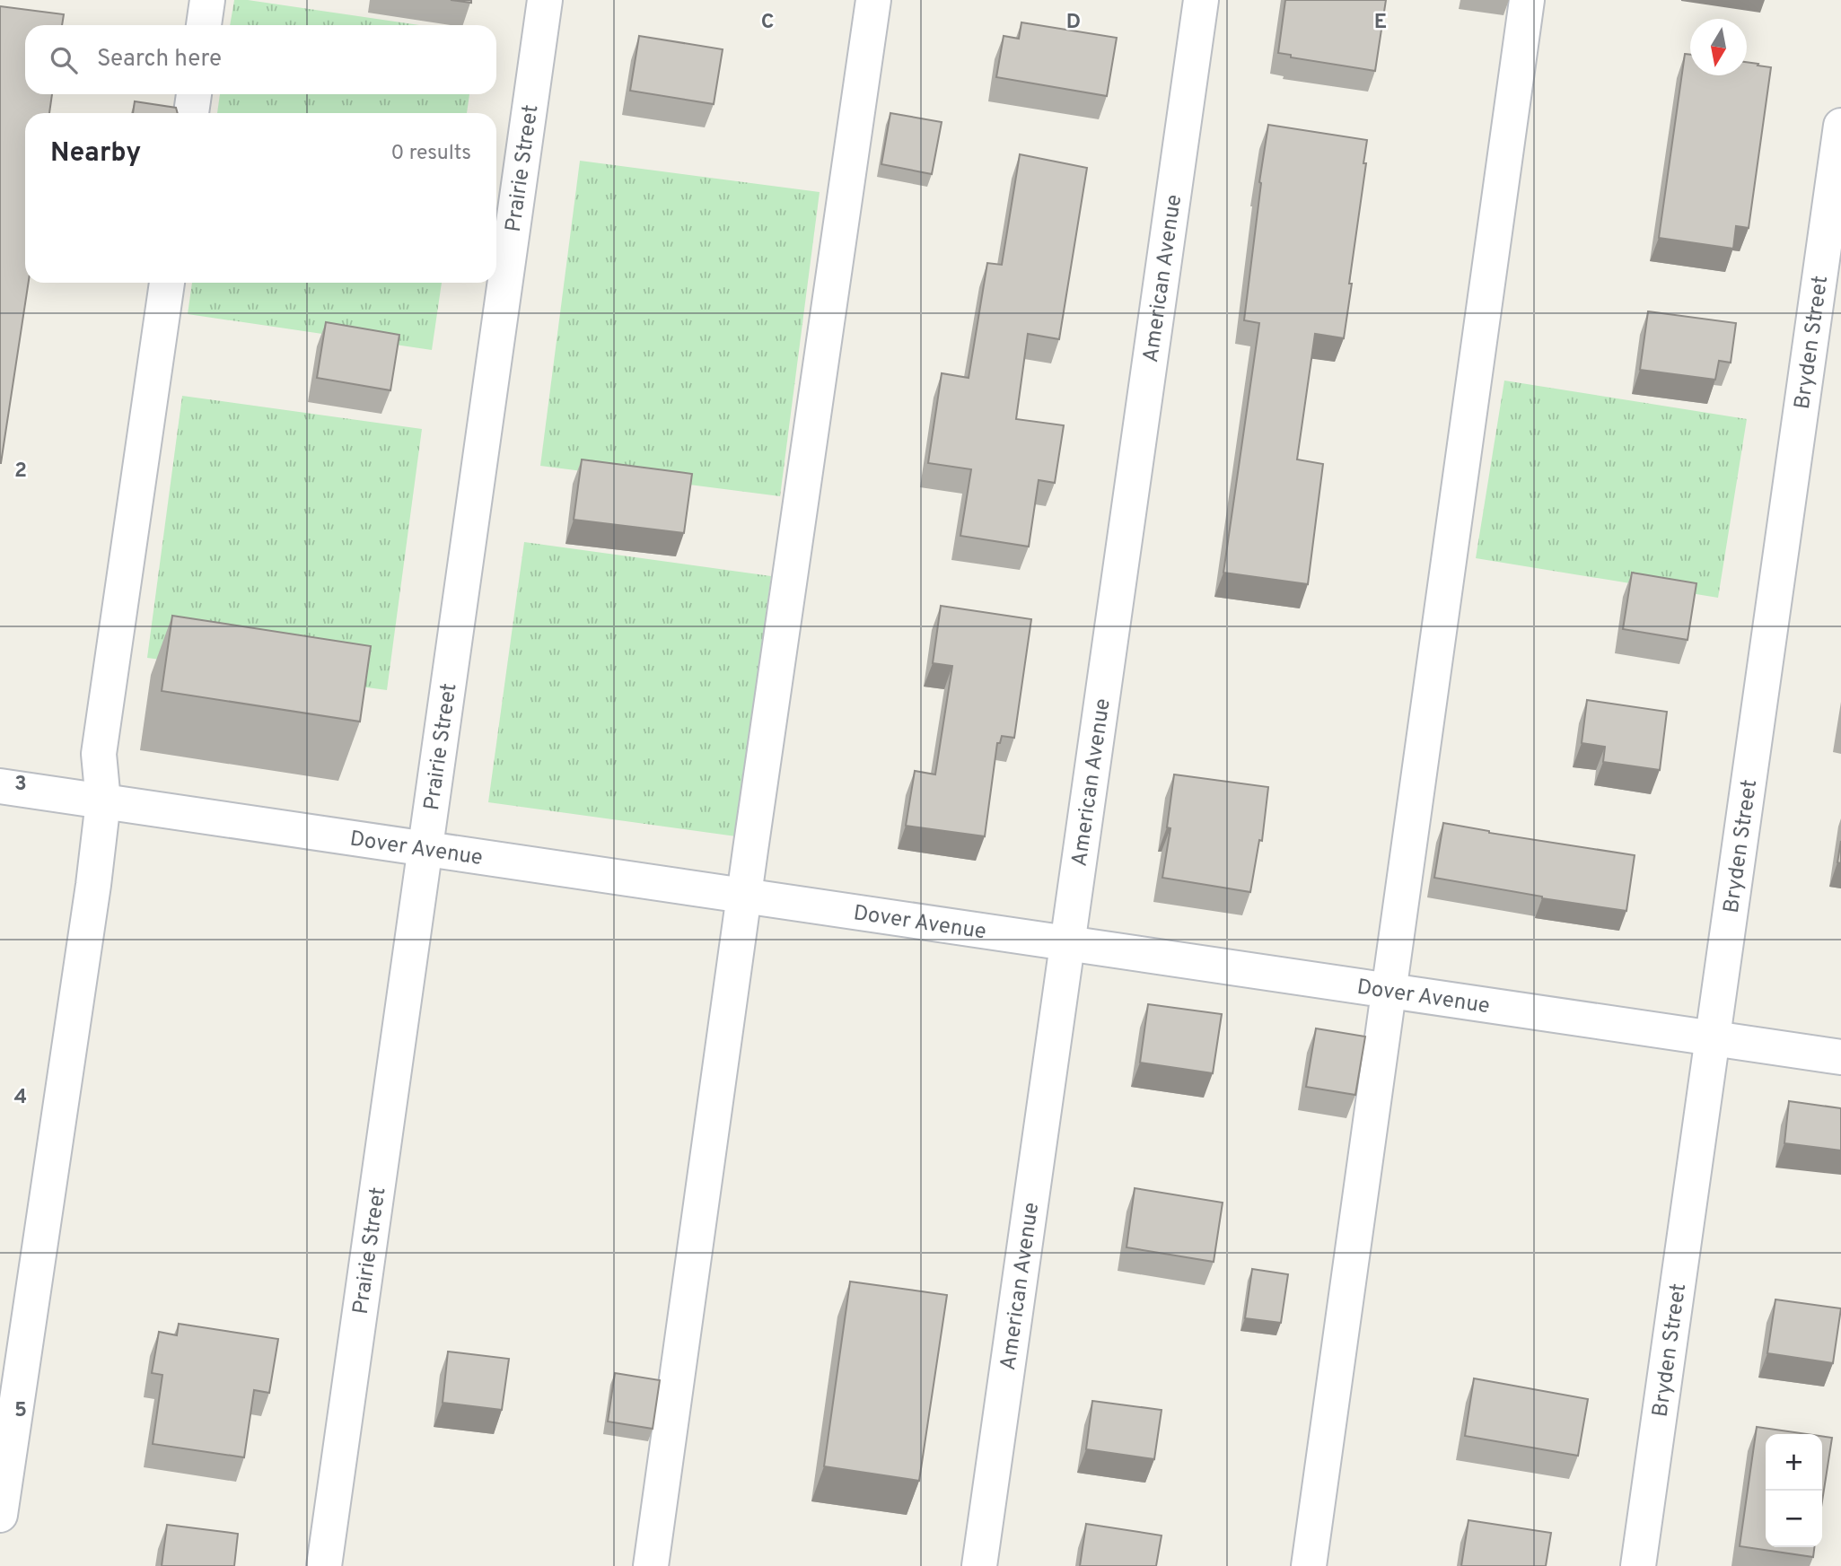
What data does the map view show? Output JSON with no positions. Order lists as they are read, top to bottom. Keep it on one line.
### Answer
{"streets":{"street":["Prairie Street","American Avenue","Bryden Street","Dover Avenue"]},"crossings":[["Prairie Street","Dover Avenue"],["American Avenue","Dover Avenue"],["Bryden Street","Dover Avenue"]],"north":"bottom","page":{"search":"Search here","heading":["Nearby","0 results"],"map_buttons":["+","−"]},"grid":{"columns":["C","D","E"],"rows":["2","3","4","5"]}}
